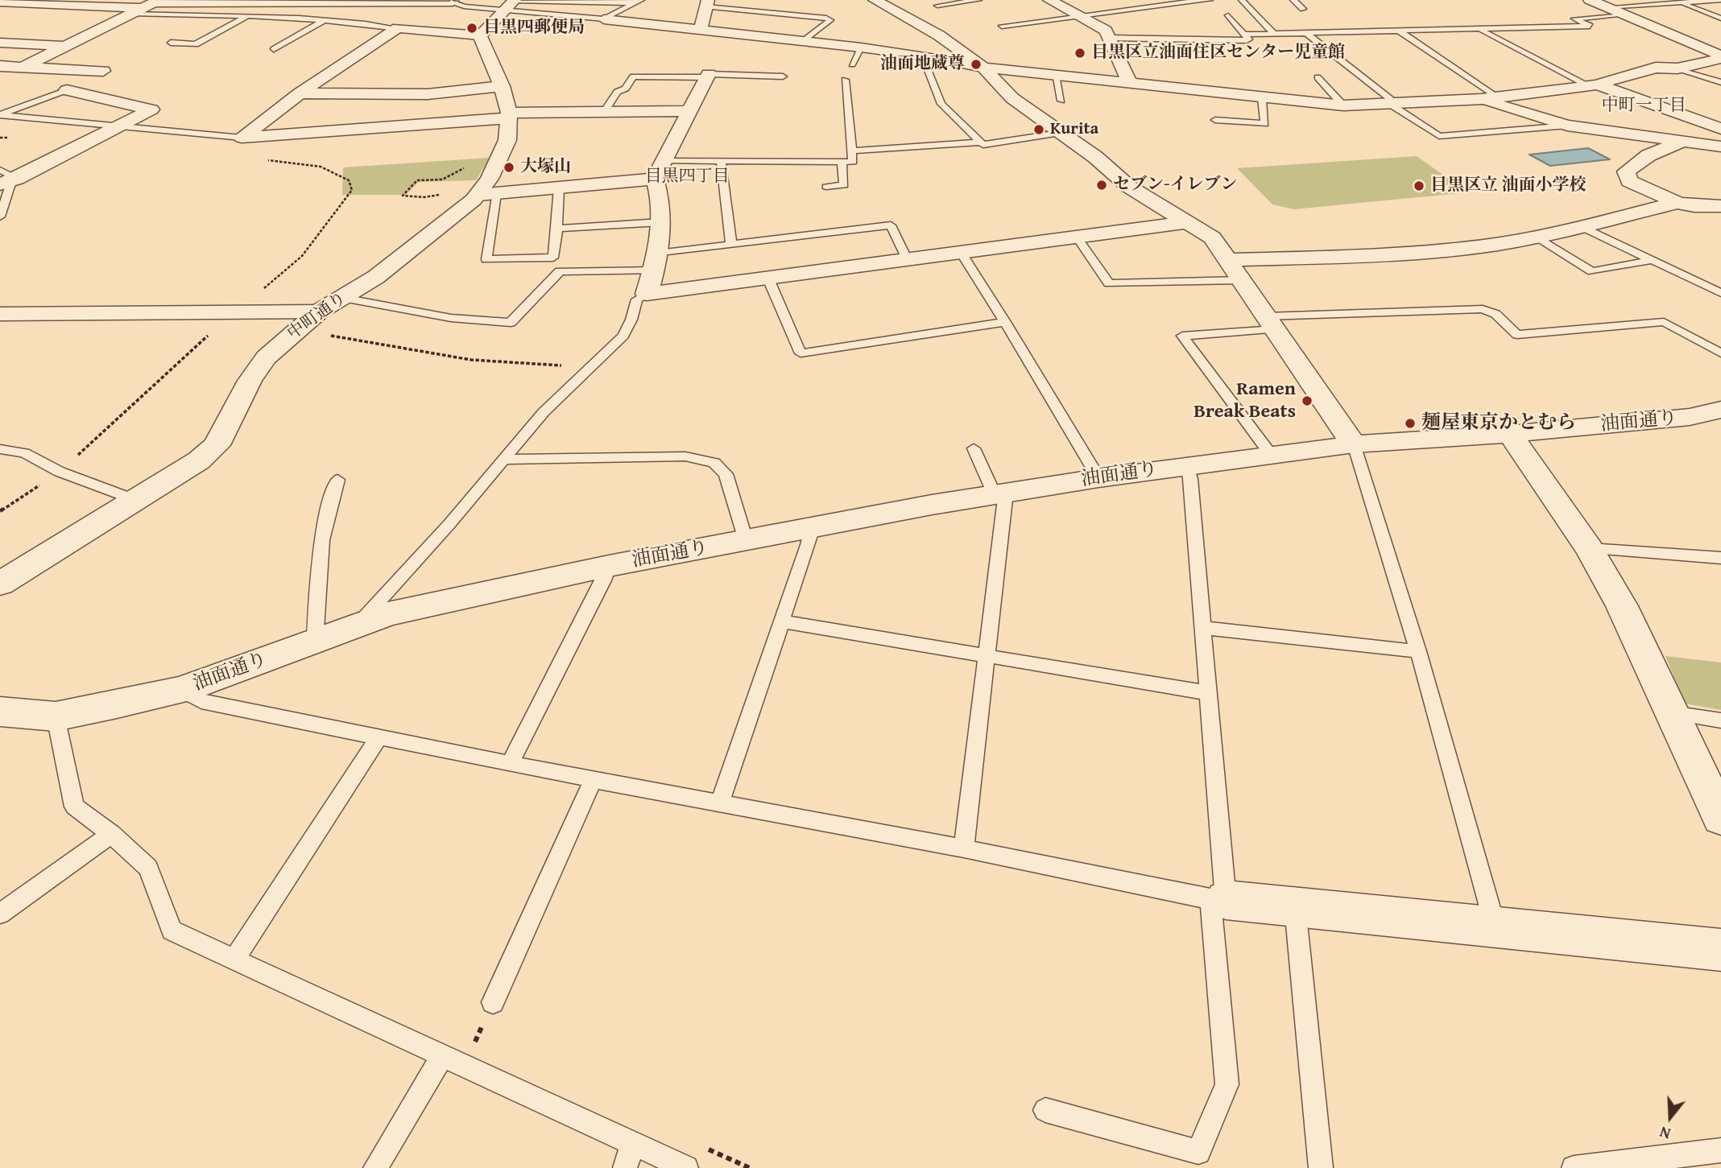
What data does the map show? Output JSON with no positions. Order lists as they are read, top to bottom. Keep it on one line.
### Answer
{"streets":{"street":["中町通り","油面通り"]},"districts":["中町一丁目","目黒四丁目"],"places":["目黒四郵便局","目黒区立油面住区センター児童館","油面地蔵尊","Kurita","大塚山","セブン-イレブン","目黒区立 油面小学校","Ramen Break Beats","麺屋東京かとむら"],"north":"bottom"}
